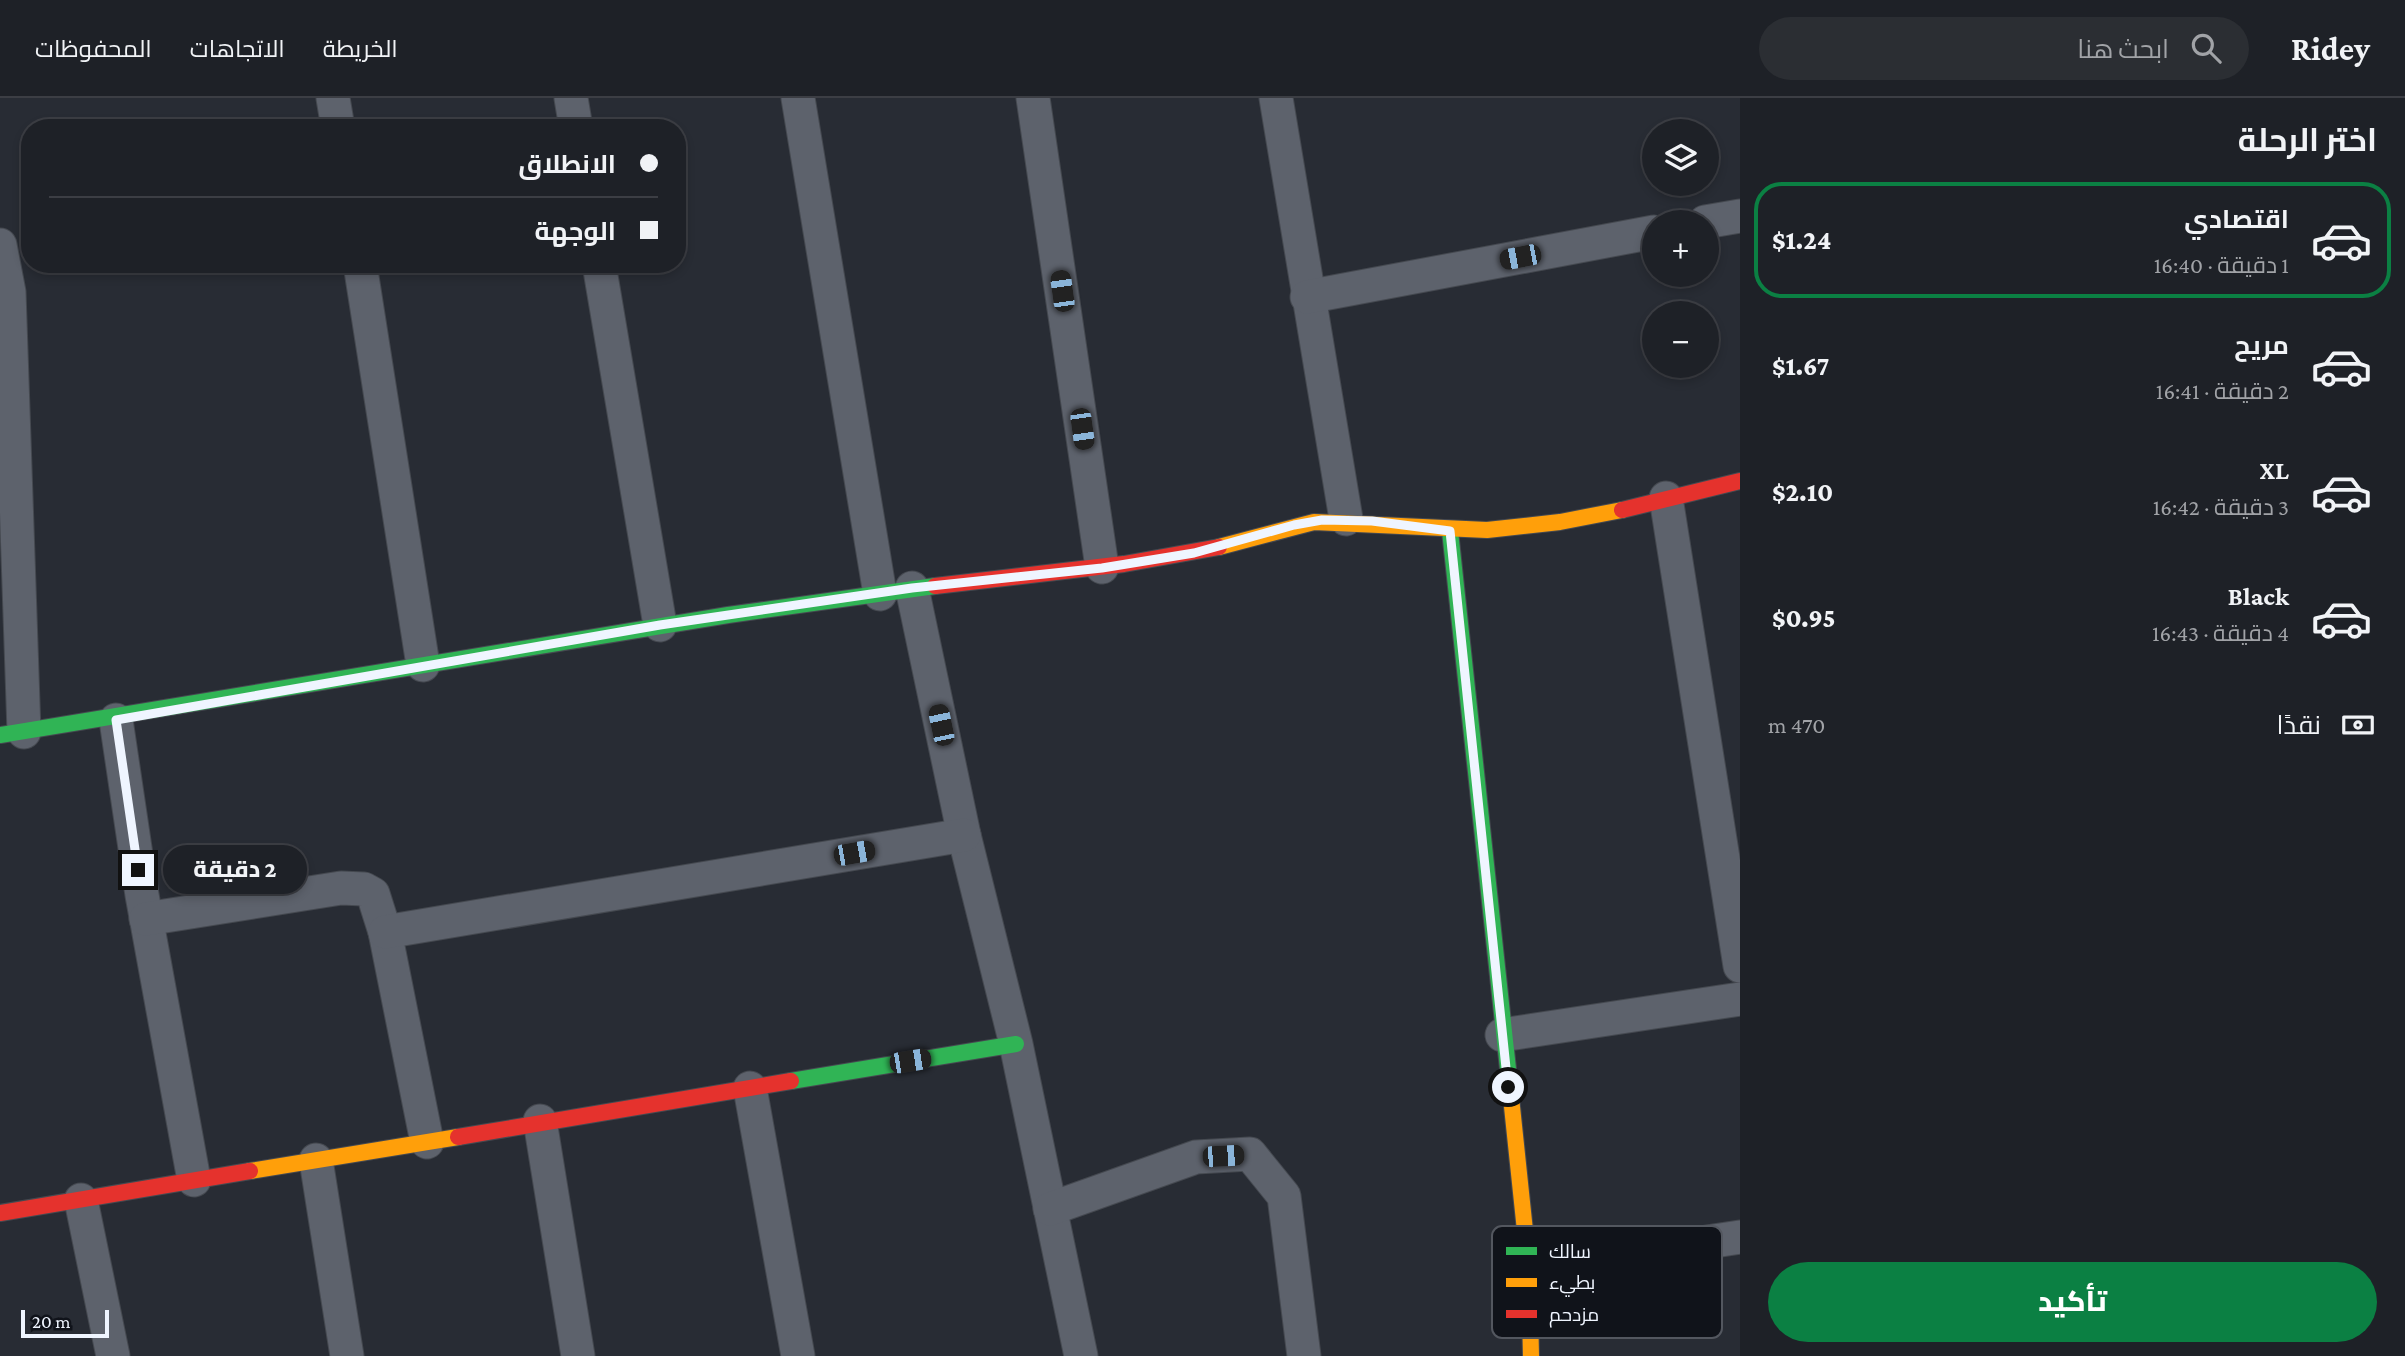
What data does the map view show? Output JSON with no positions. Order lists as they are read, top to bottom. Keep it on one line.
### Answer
{"legend":["سالك","بطيء","مزدحم"],"scale_bar":"20 m","page":{"header":"Ridey","search":"ابحث هنا","nav":["الخريطة","الاتجاهات","المحفوظات"],"heading":"اختر الرحلة","map_buttons":["+","−"],"banner":["الانطلاق","الوجهة"],"list":[{"name":"اقتصادي","note":"1 دقيقة · 16:40","value":"$1.24"},{"name":"مريح","note":"2 دقيقة · 16:41","value":"$1.67"},{"name":"XL","note":"3 دقيقة · 16:42","value":"$2.10"},{"name":"Black","note":"4 دقيقة · 16:43","value":"$0.95"}],"pay":["نقدًا","470 m"],"bubble":"2 دقيقة","buttons":"تأكيد","scale":"20 m"}}
